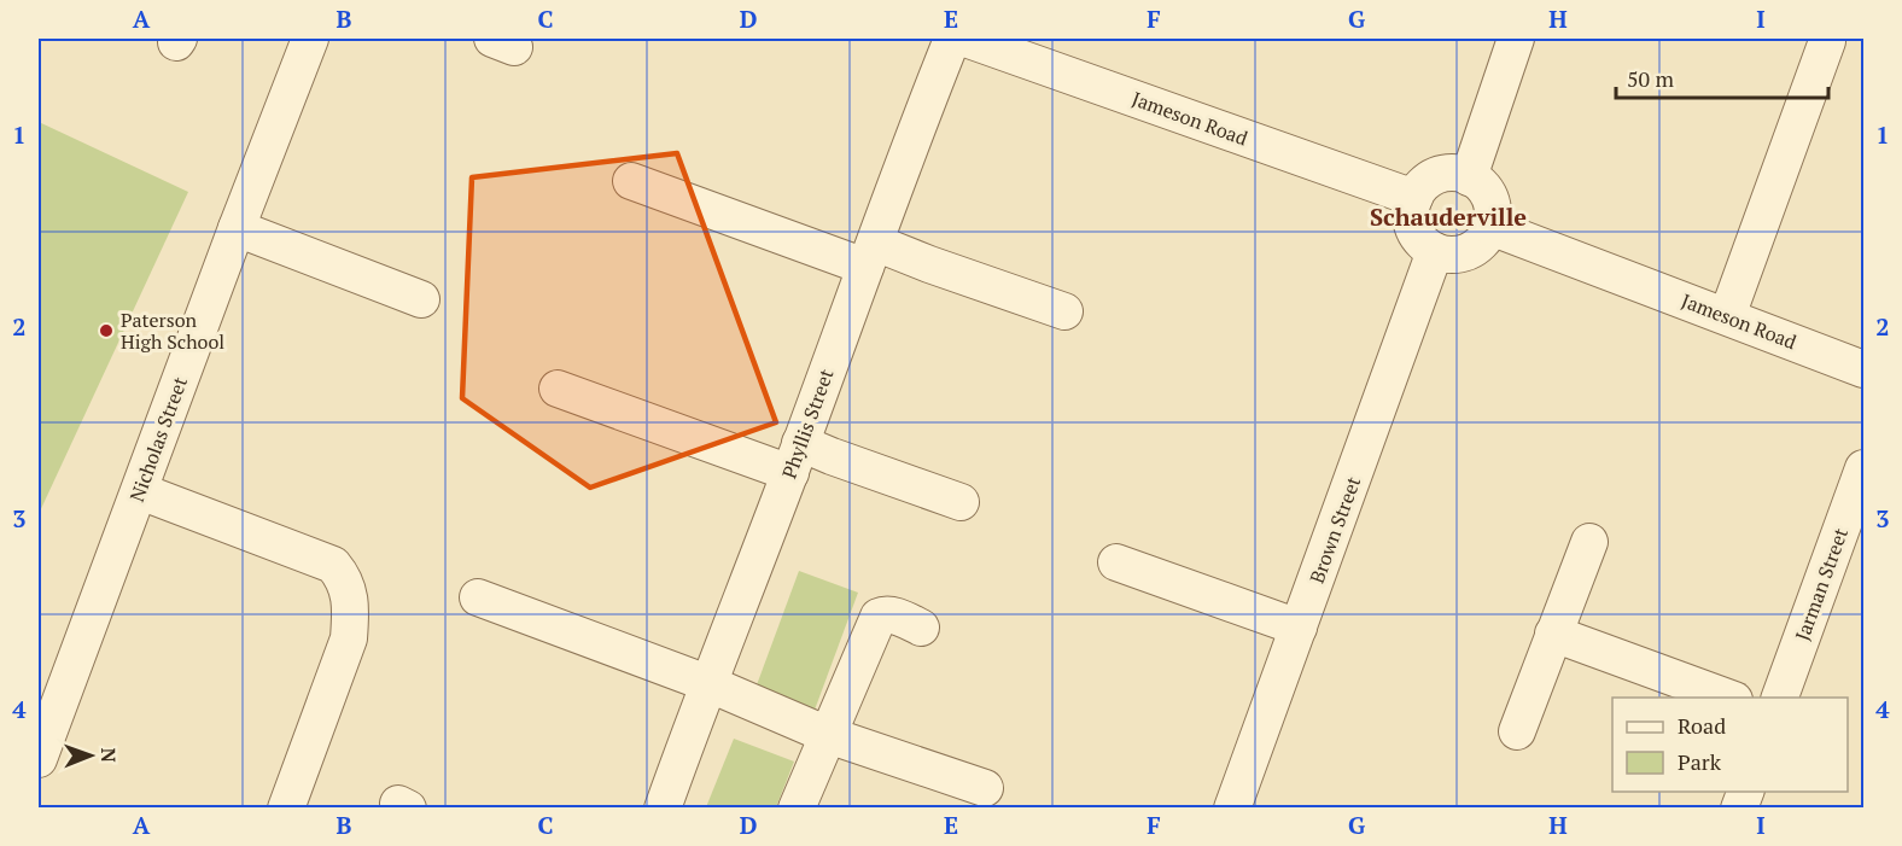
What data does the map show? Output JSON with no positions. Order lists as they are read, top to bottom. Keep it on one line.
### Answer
{"streets":{"street":["Jameson Road","Phyllis Street","Nicholas Street","Brown Street","Jarman Street"]},"crossings":[["Jameson Road","Brown Street"]],"districts":["Schauderville"],"places":["Paterson High School"],"legend":["Road","Park"],"scale_bar":"50 m","north":"right","grid":{"columns":["A","B","C","D","E","F","G","H","I"],"rows":["1","2","3","4"]}}
